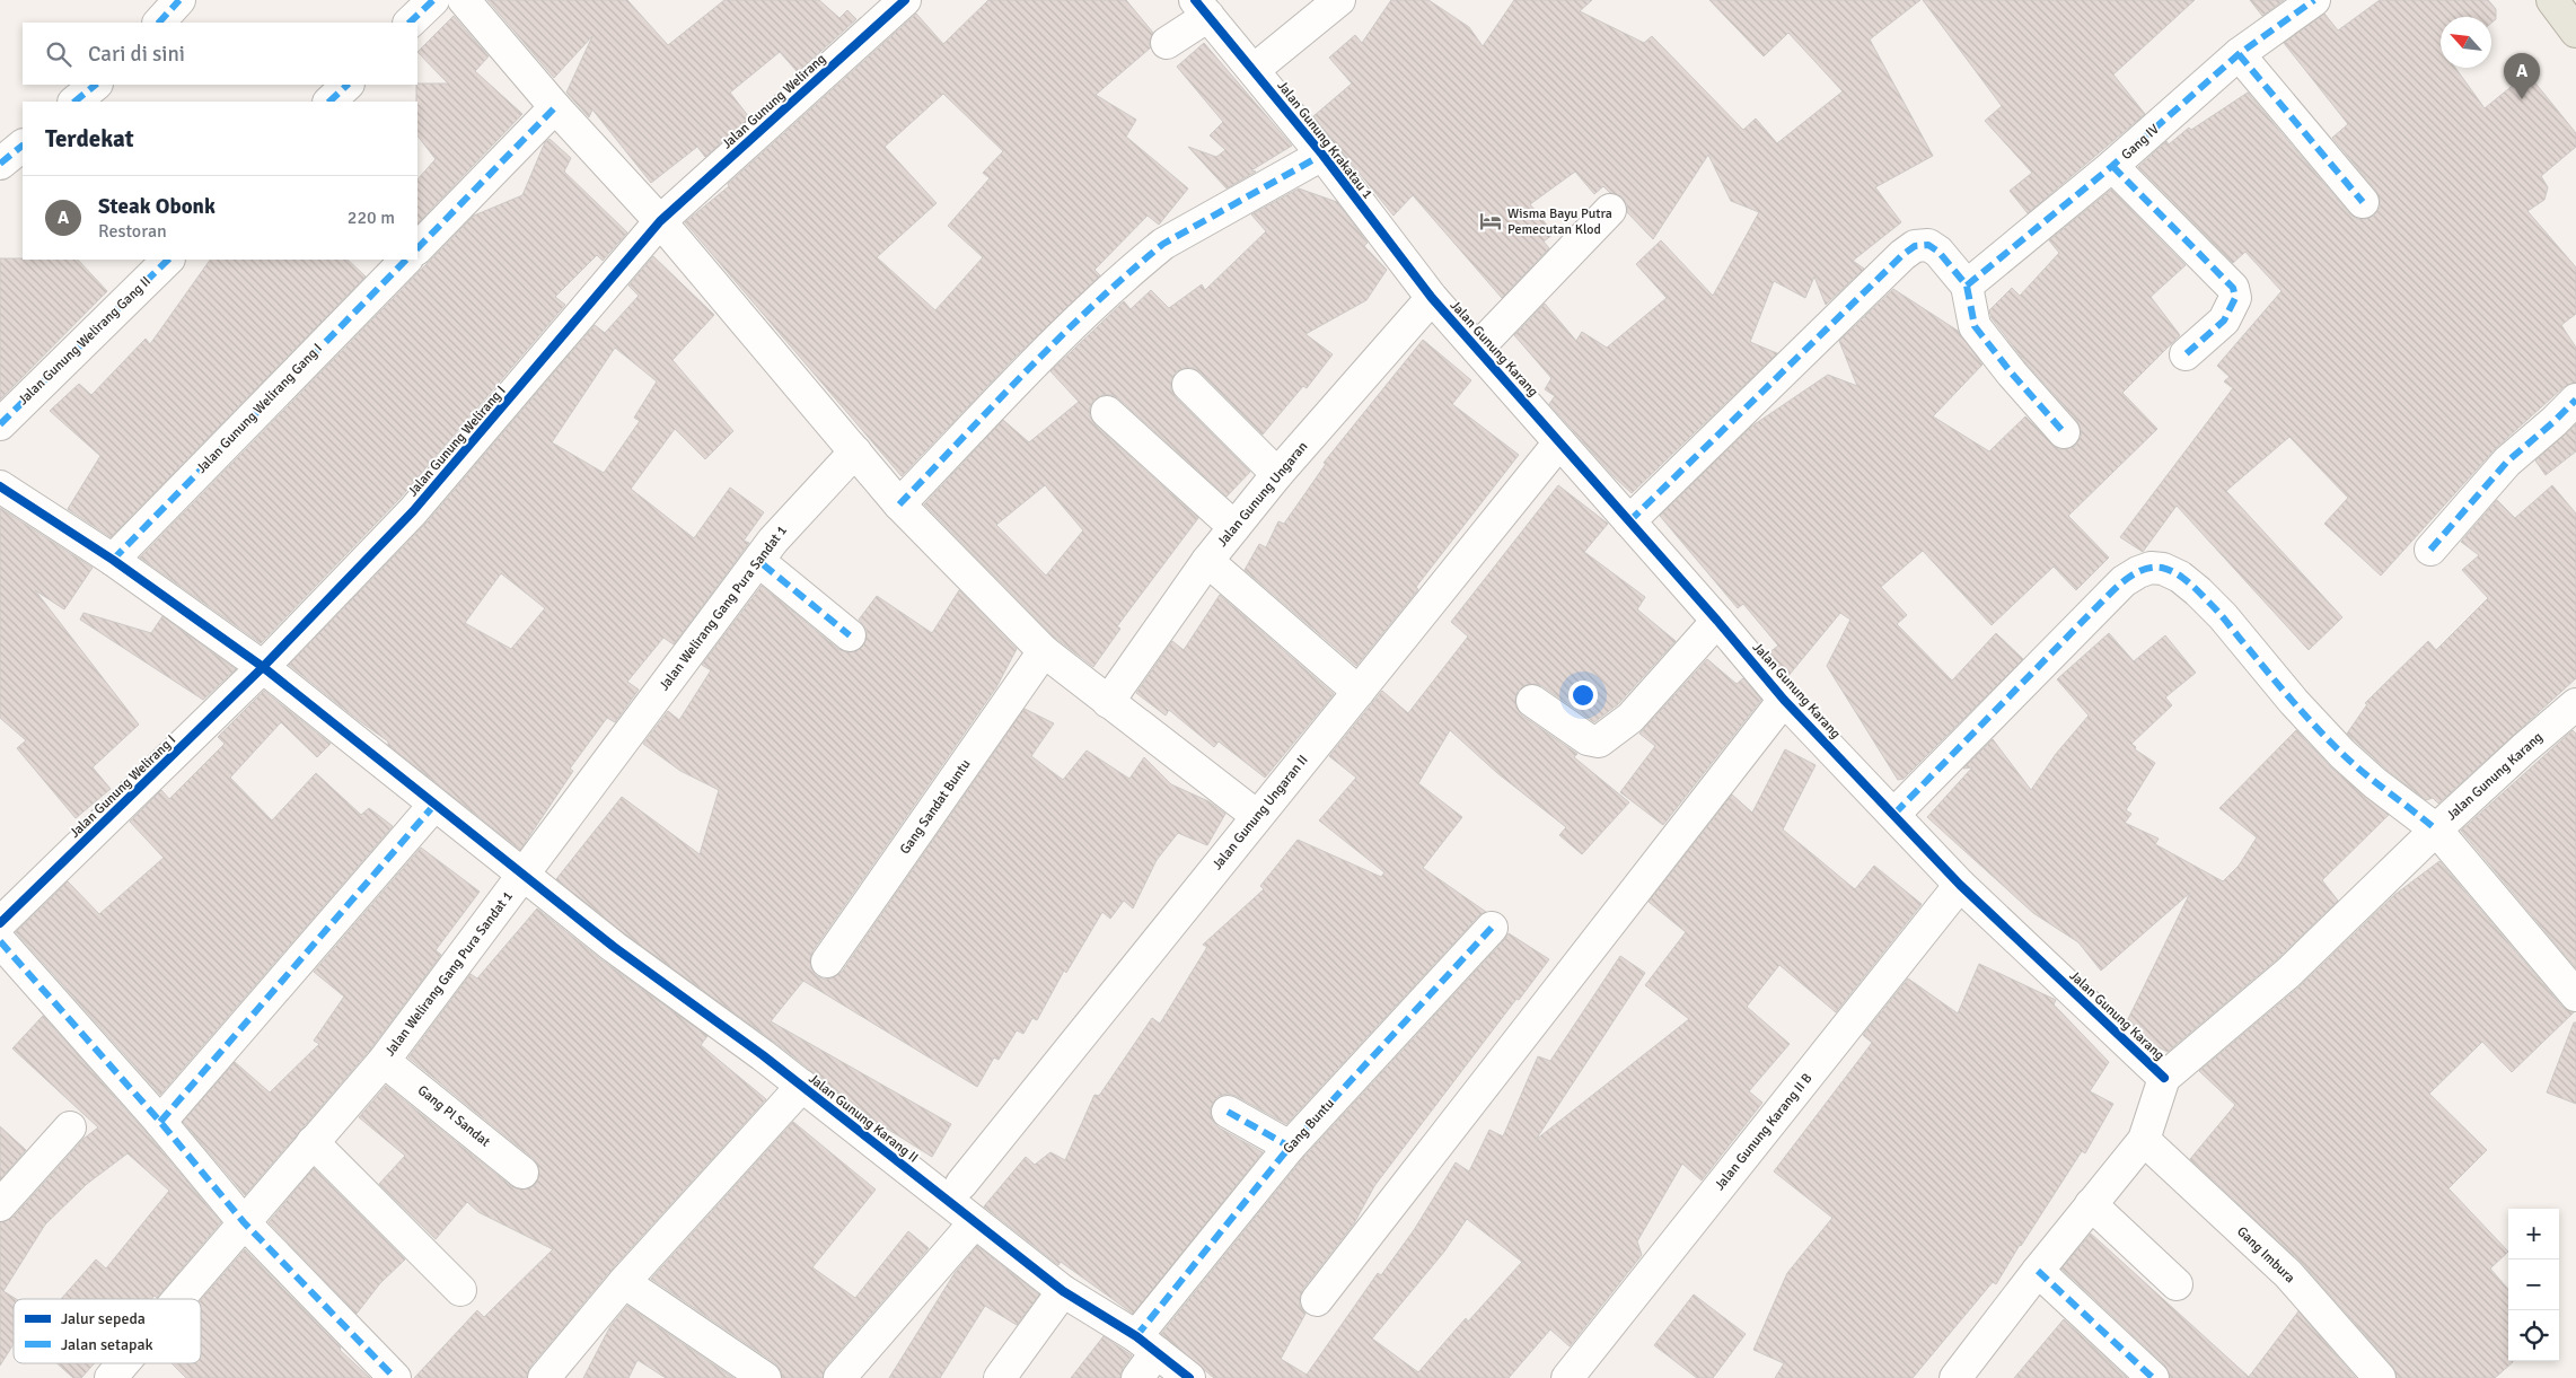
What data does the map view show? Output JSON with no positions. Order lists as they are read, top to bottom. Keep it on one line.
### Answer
{"streets":{"street":["Jalan Gunung Welirang","Jalan Gunung Krakatau 1","Gang IV","Jalan Gunung Welirang Gang II","Jalan Gunung Karang","Jalan Gunung Welirang Gang I","Jalan Gunung Welirang I","Jalan Gunung Ungaran","Jalan Welirang Gang Pura Sandat 1","Gang Sandat Buntu","Jalan Gunung Ungaran II","Gang Pl Sandat","Jalan Gunung Karang II","Gang Buntu","Jalan Gunung Karang II B","Gang Imbura"]},"crossings":[["Jalan Gunung Welirang","Jalan Gunung Welirang I"],["Jalan Gunung Krakatau 1","Jalan Gunung Karang"],["Jalan Gunung Krakatau 1","Jalan Gunung Ungaran"],["Jalan Gunung Karang","Jalan Gunung Ungaran"],["Jalan Gunung Karang","Jalan Gunung Ungaran II"],["Jalan Gunung Karang","Jalan Gunung Karang II B"],["Jalan Gunung Karang","Gang Imbura"],["Jalan Welirang Gang Pura Sandat 1","Gang Pl Sandat"],["Jalan Welirang Gang Pura Sandat 1","Jalan Gunung Karang II"],["Jalan Gunung Karang II","Gang Buntu"]],"places":{"hotel":["Wisma Bayu Putra Pemecutan Klod"]},"legend":["Jalur sepeda","Jalan setapak"],"north":"top left","page":{"search":"Cari di sini","pins":"A","heading":"Terdekat","list":[{"mark":"A","name":"Steak Obonk","note":"Restoran","value":"220 m"}],"map_buttons":["+","−"]}}
